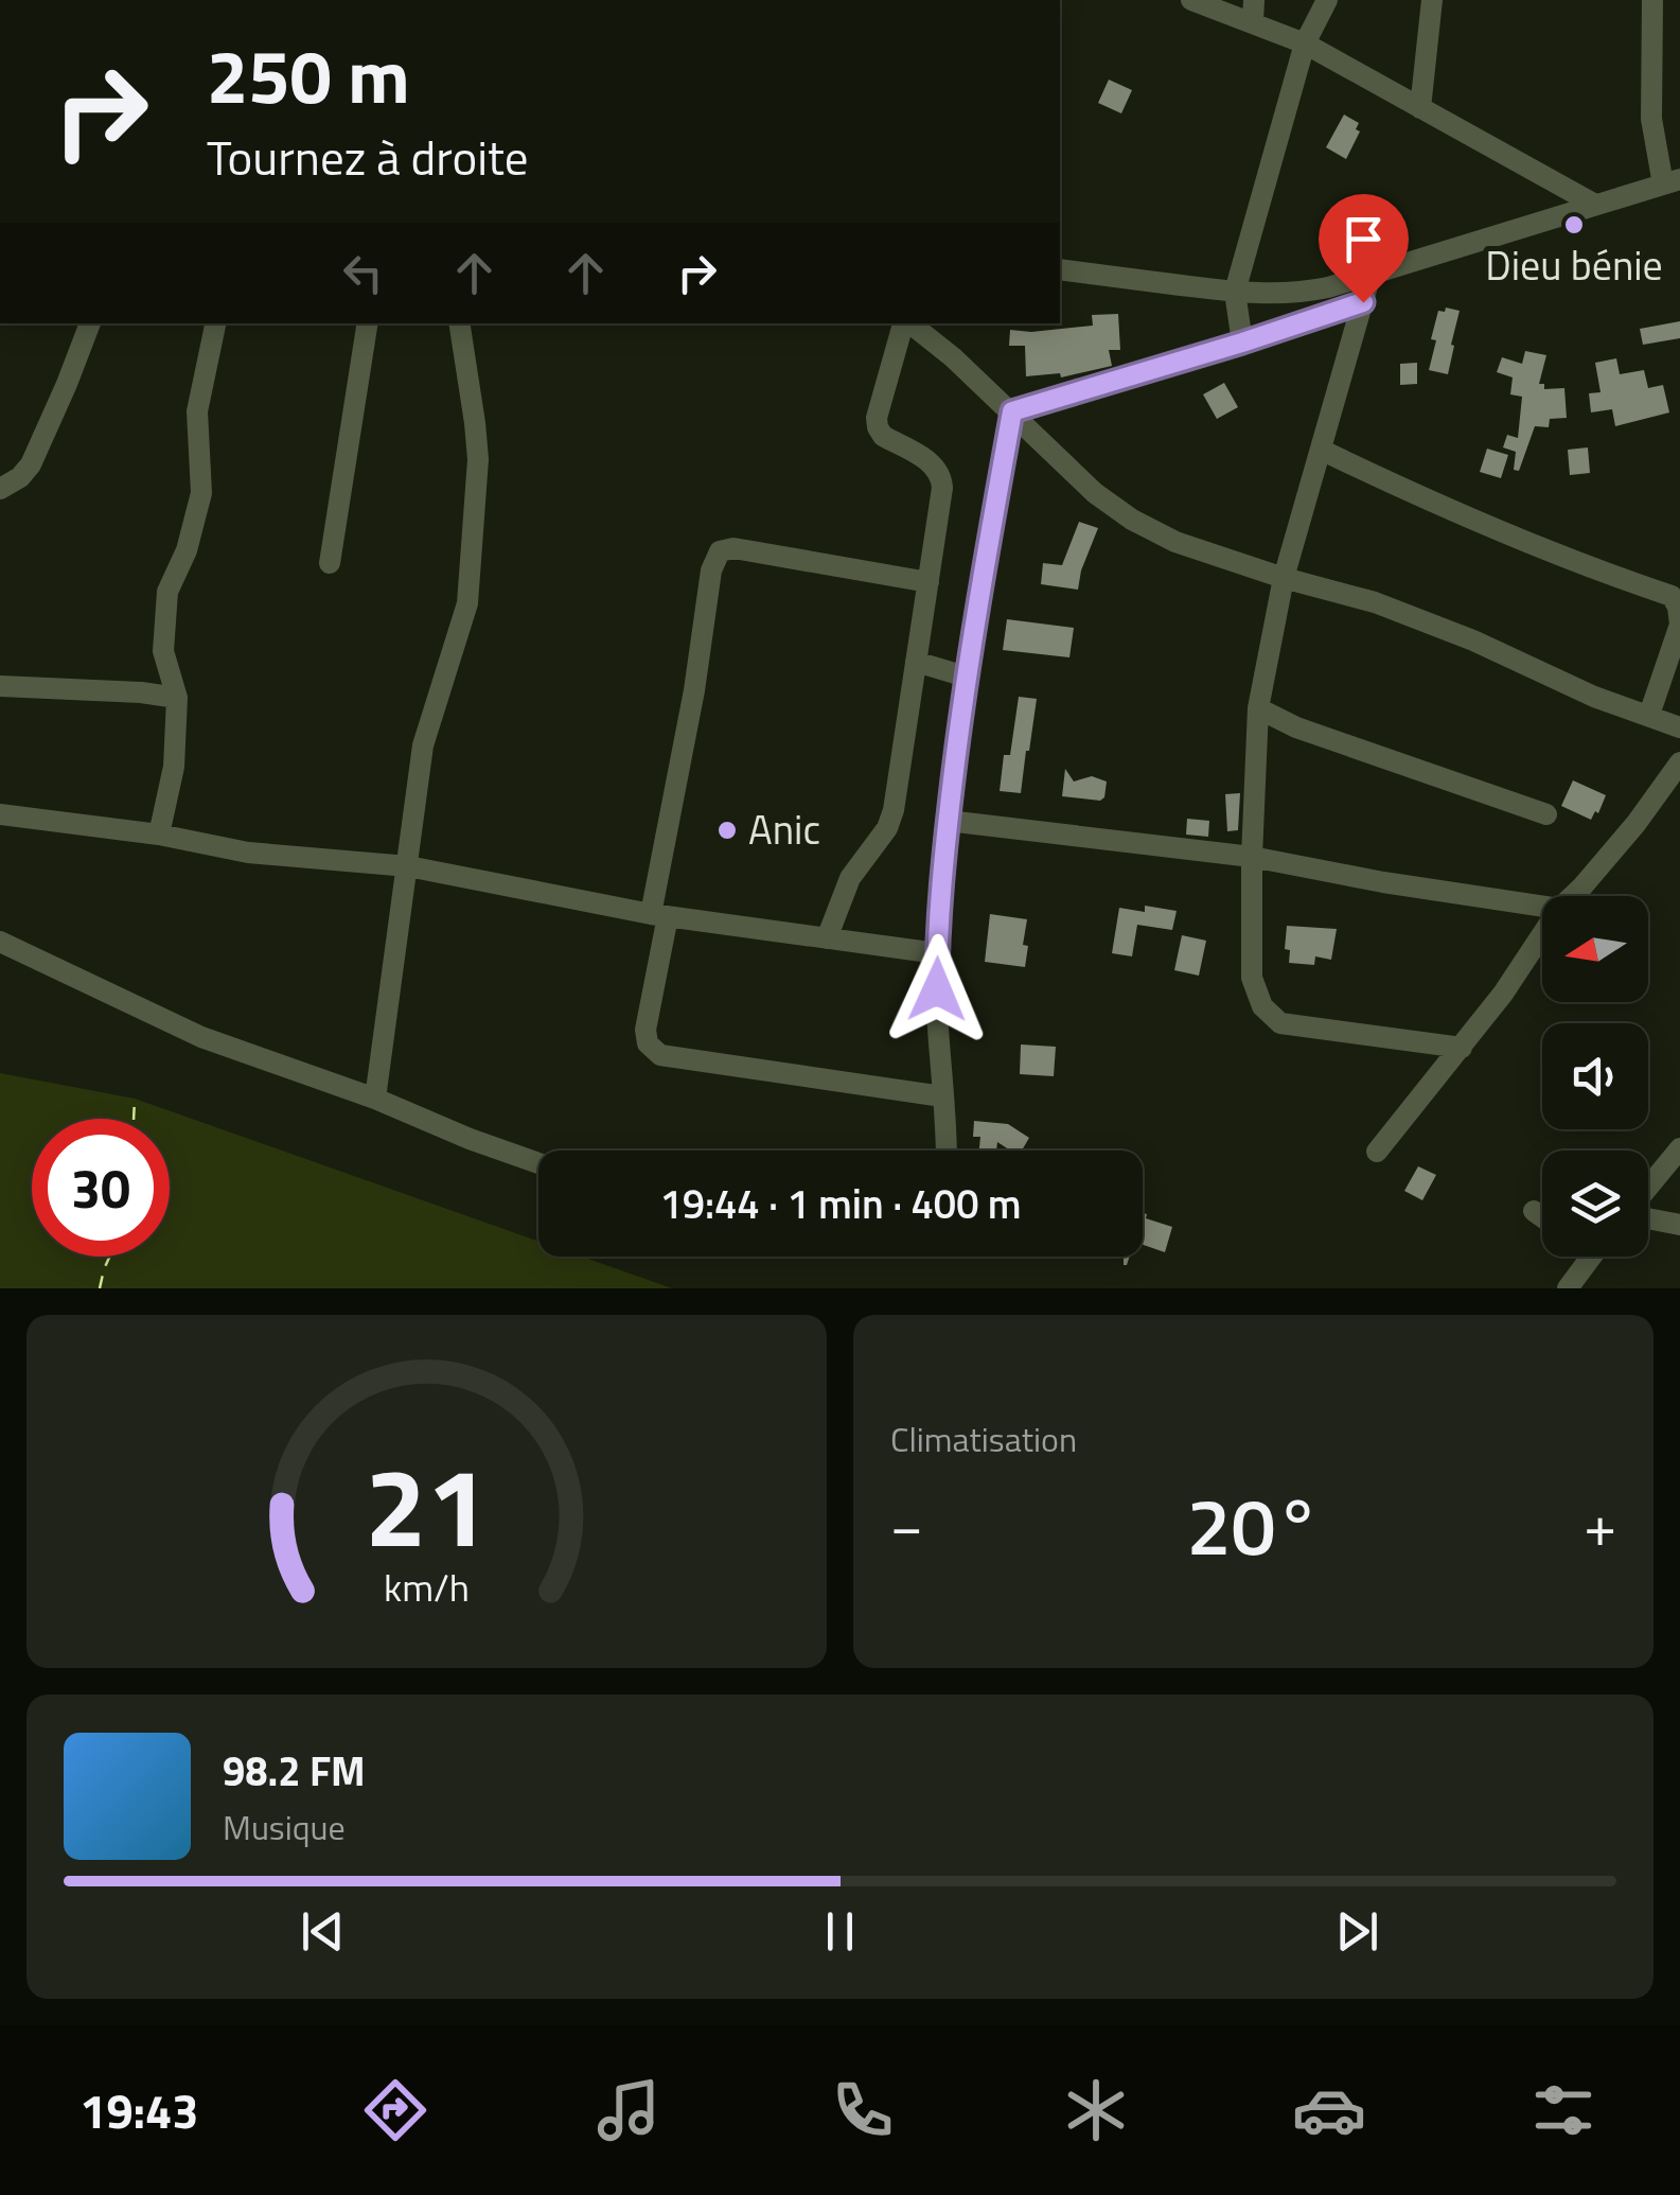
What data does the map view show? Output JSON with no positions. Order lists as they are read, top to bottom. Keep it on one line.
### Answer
{"places":["Dieu bénie","Anic"],"north":"left","page":{"turn":["250 m","Tournez à droite"],"limit":"30","trip":"19:44 · 1 min · 400 m","tile":"Climatisation","heat":["−","20°","+"],"song":["98.2 FM","Musique"],"tabs":"19:43","gauge":["21","km/h"]}}
